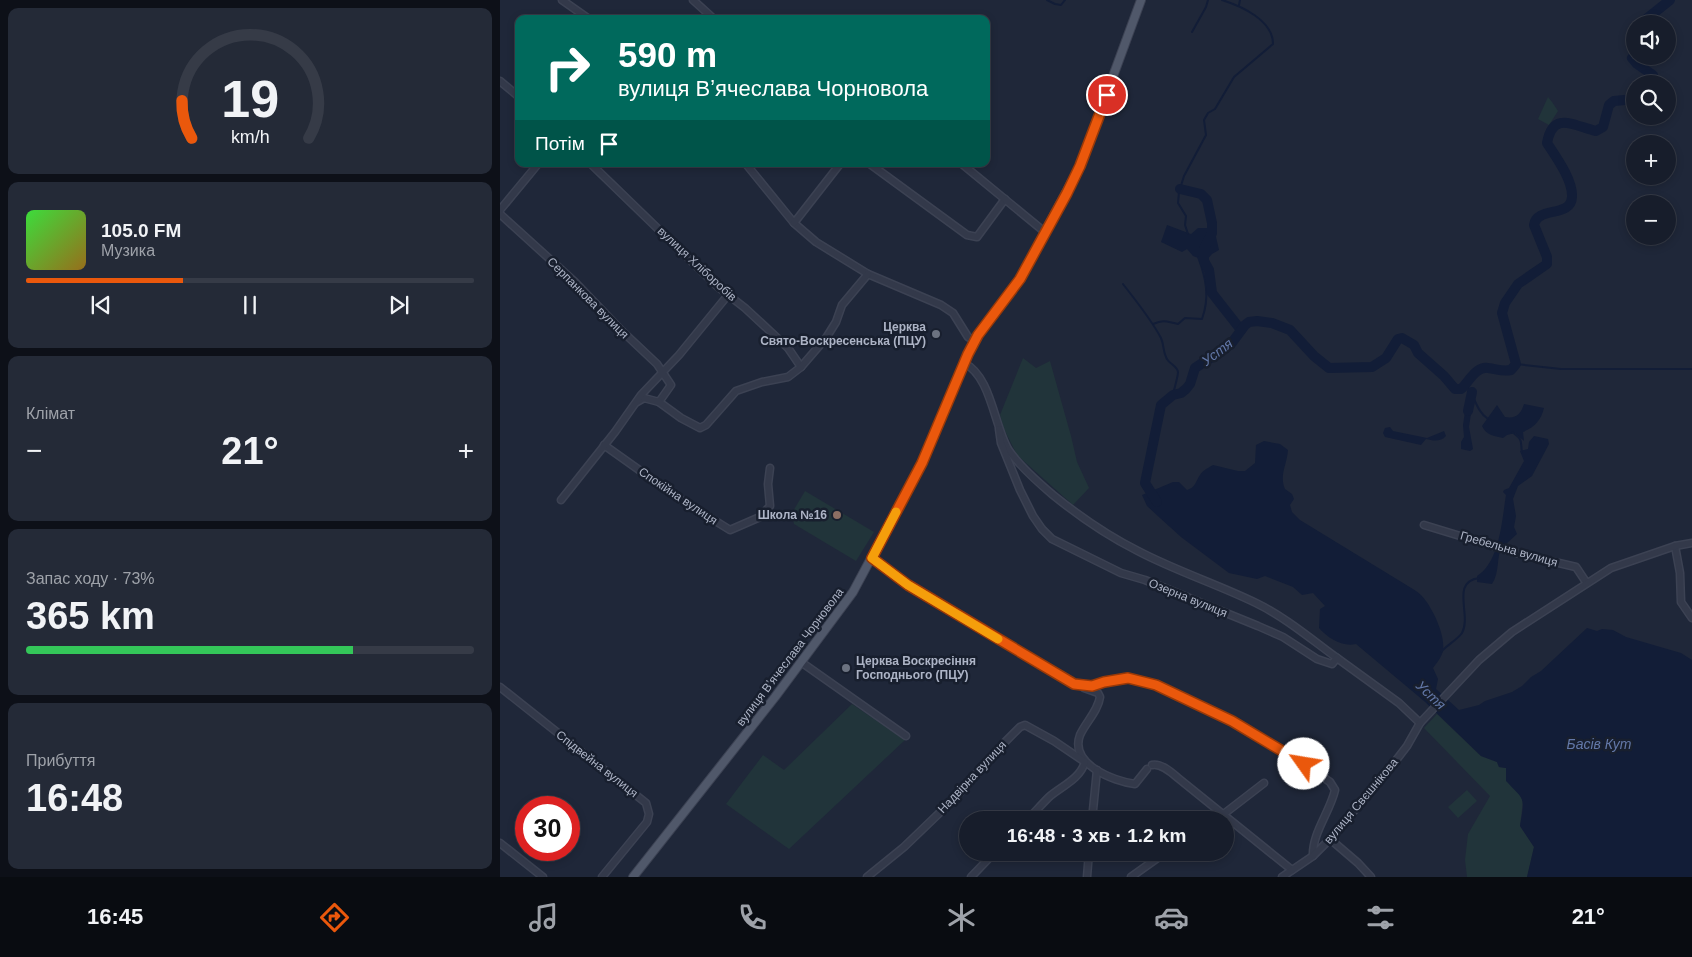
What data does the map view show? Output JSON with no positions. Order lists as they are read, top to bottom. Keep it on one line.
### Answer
{"streets":{"main road":["вулиця Вʼячеслава Чорновола"],"street":["вулиця Хліборобів","Серпанкова вулиця","Спокійна вулиця","Гребельна вулиця","Озерна вулиця","Спідвейна вулиця","Надвірна вулиця","вулиця Свєшнікова"]},"crossings":[["Гребельна вулиця","вулиця Свєшнікова"]],"water":["Устя","Басів Кут"],"places":["Церква Свято-Воскресенська (ПЦУ)","Школа №16","Церква Воскресіння Господнього (ПЦУ)"],"page":{"map_buttons":["+","−"],"turn":["590 m","вулиця Вʼячеслава Чорновола"],"then":"Потім","song":["105.0 FM","Музика"],"tile":["Клімат",["Запас ходу · 73%","365 km"],["Прибуття","16:48"]],"heat":["−","21°","+"],"limit":"30","trip":"16:48 · 3 хв · 1.2 km","tabs":["16:45","21°"],"gauge":["19","km/h"]}}
